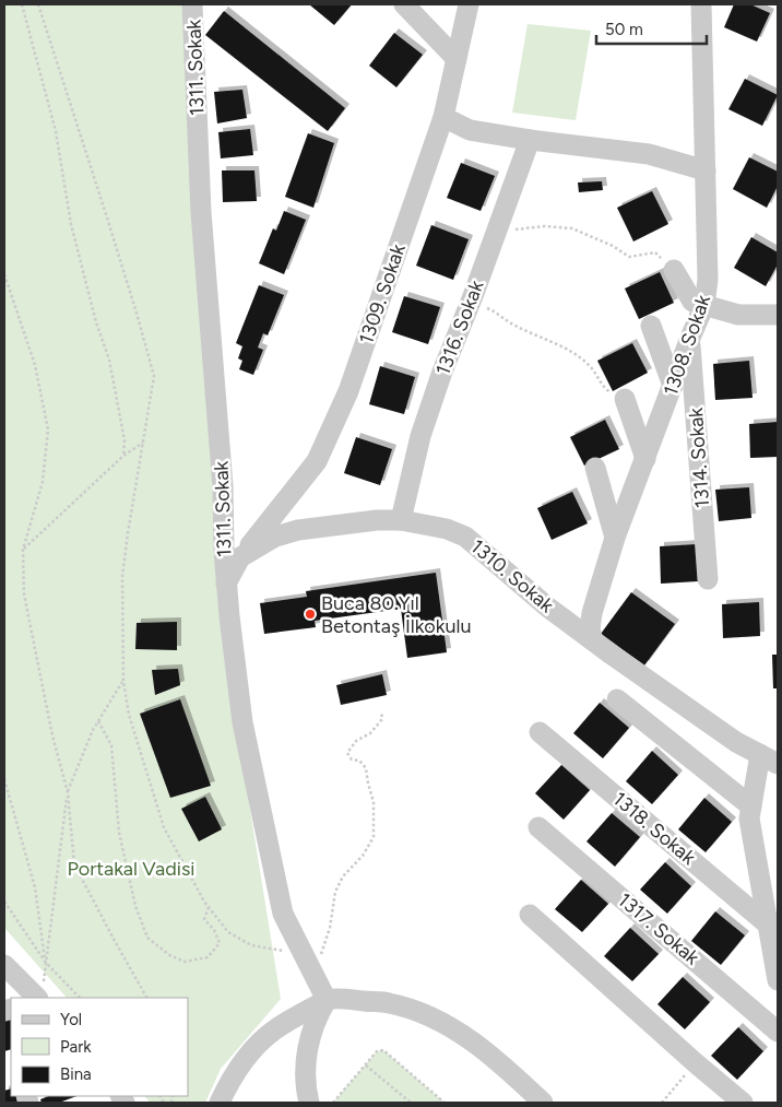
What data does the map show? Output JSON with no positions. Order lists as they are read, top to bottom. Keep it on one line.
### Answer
{"streets":{"street":["1311. Sokak","1309. Sokak","1316. Sokak","1308. Sokak","1314. Sokak","1310. Sokak","1318. Sokak","1317. Sokak"]},"crossings":[["1309. Sokak","1310. Sokak"],["1316. Sokak","1310. Sokak"],["1308. Sokak","1314. Sokak"],["1308. Sokak","1310. Sokak"]],"parks":["Portakal Vadisi"],"places":["Buca 80.Yıl Betontaş İlkokulu"],"legend":["Yol","Park","Bina"],"scale_bar":"50 m"}
